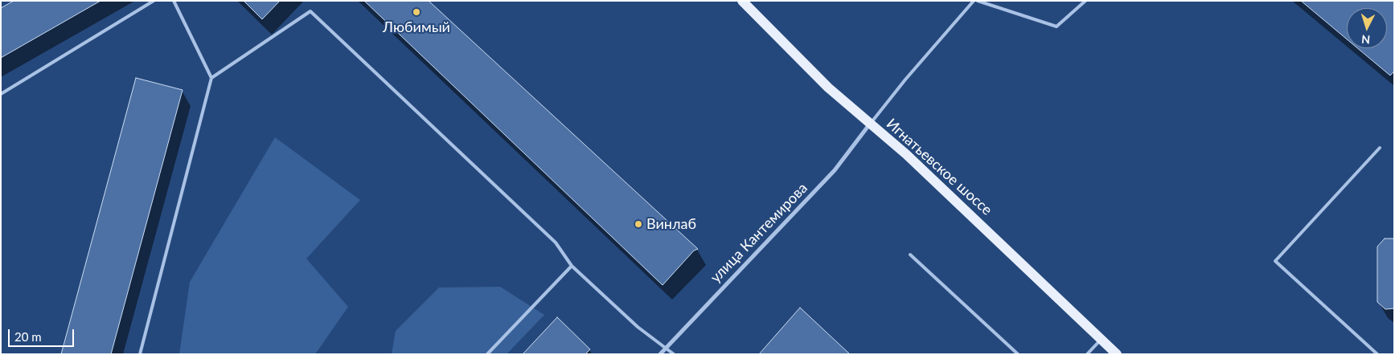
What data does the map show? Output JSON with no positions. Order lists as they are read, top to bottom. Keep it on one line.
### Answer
{"streets":{"main road":["Игнатьевское шоссе"],"street":["улица Кантемирова"]},"crossings":[["Игнатьевское шоссе","улица Кантемирова"]],"places":["Любимый","Винлаб"],"scale_bar":"20 m","north":"bottom"}
